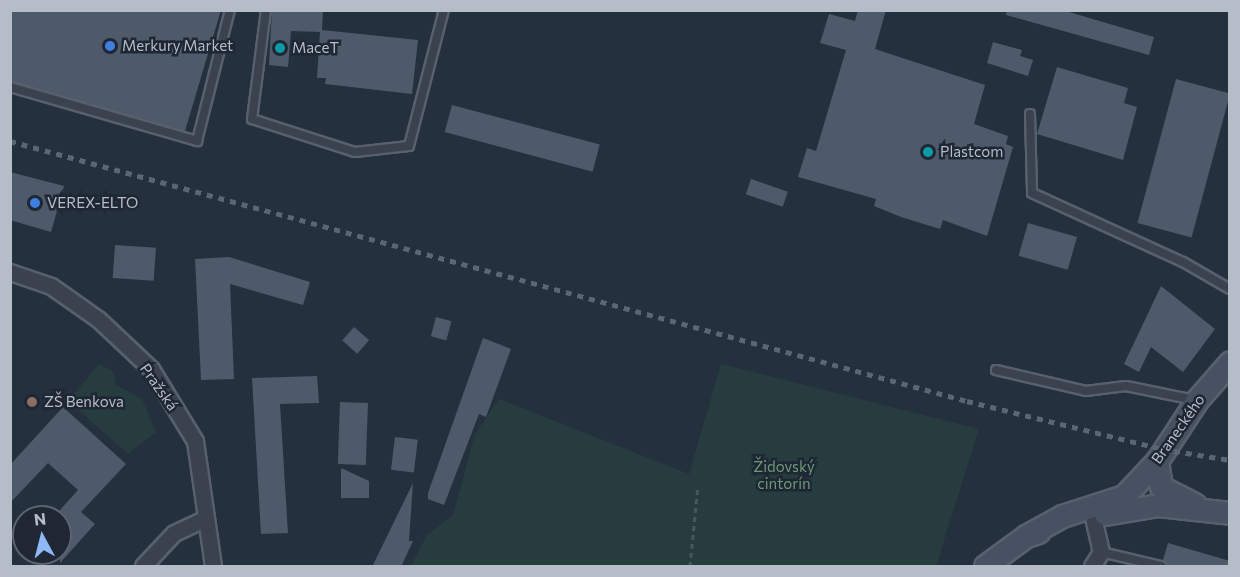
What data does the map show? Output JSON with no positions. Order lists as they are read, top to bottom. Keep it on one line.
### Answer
{"streets":{"street":["Pražská","Braneckého"]},"parks":["Židovský cintorín"],"places":["Merkury Market","MaceT","Plastcom","VEREX-ELTO","ZŠ Benkova"],"north":"top"}
